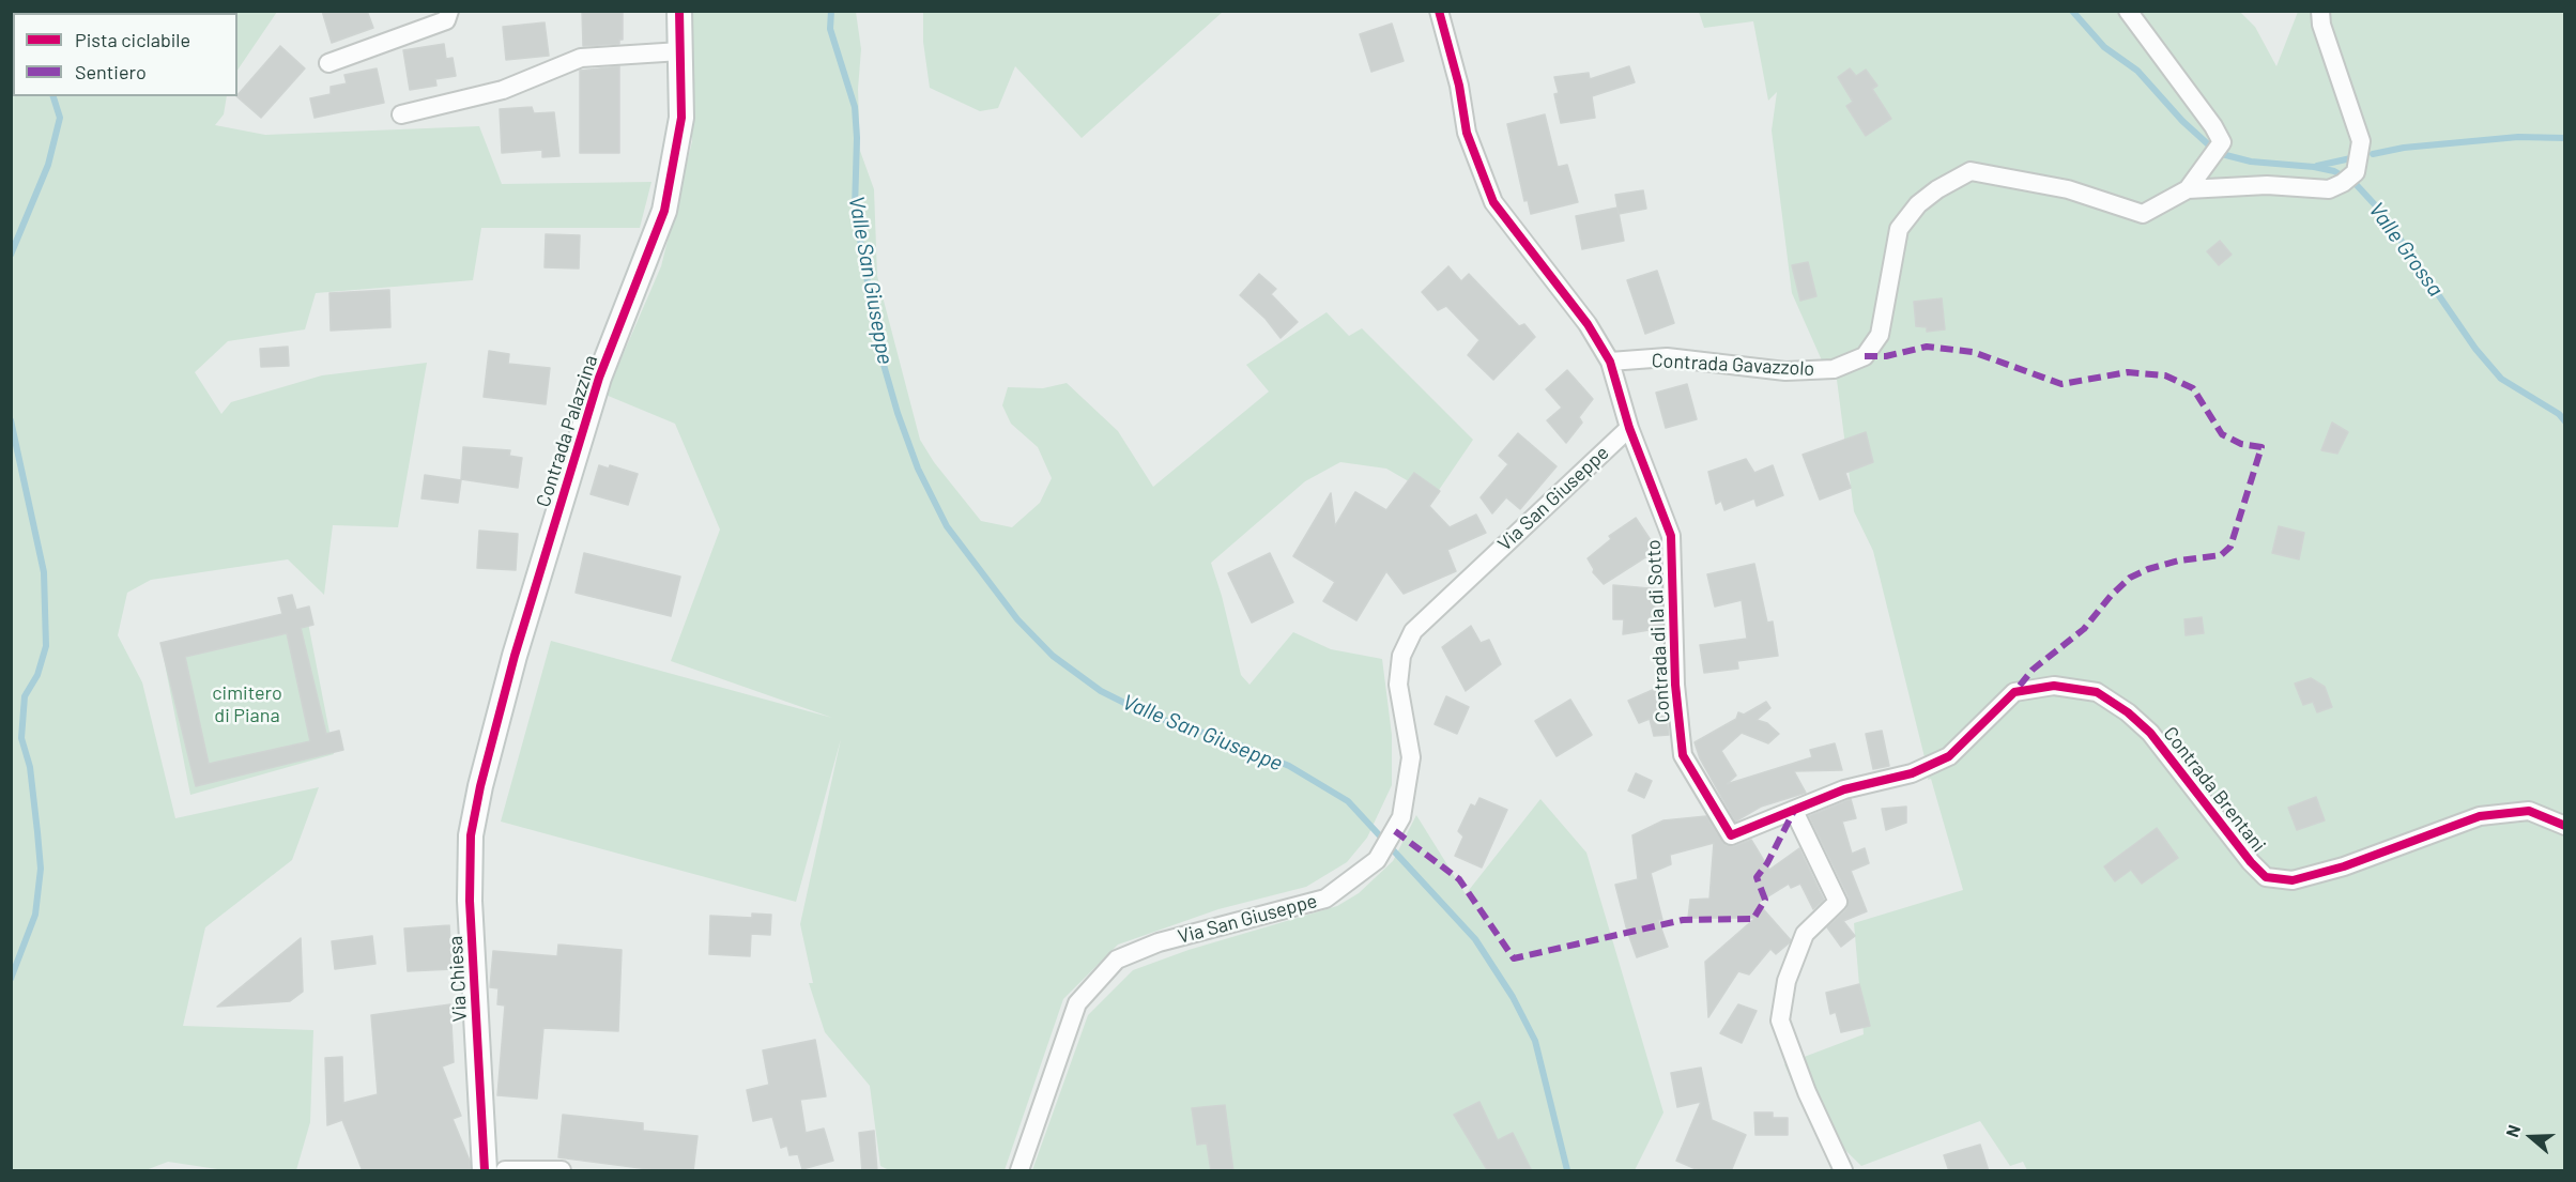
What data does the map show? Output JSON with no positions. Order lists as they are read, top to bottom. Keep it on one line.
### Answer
{"streets":{"street":["Contrada Gavazzolo","Contrada Palazzina","Via San Giuseppe","Contrada di la di Sotto","Contrada Brentani","Via Chiesa"]},"crossings":[["Contrada Palazzina","Via Chiesa"],["Via San Giuseppe","Contrada di la di Sotto"],["Contrada di la di Sotto","Contrada Brentani"]],"water":["Valle Grossa","Valle San Giuseppe"],"parks":["cimitero di Piana"],"legend":["Pista ciclabile","Sentiero"],"north":"left"}
